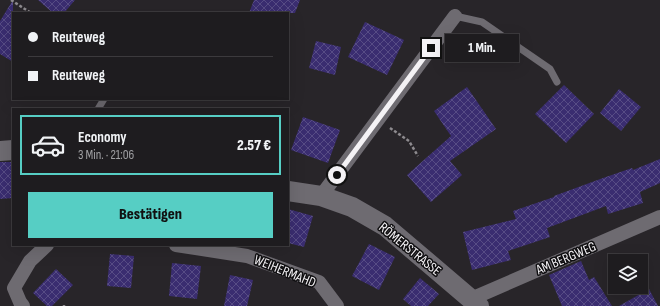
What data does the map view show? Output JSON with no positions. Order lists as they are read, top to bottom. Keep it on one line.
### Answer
{"streets":{"main road":["RÖMERSTRASSE"],"street":["AM BERGWEG","WEIHERMAHD"]},"crossings":[["RÖMERSTRASSE","AM BERGWEG"]],"page":{"banner":["Reuteweg","Reuteweg"],"bubble":"1 Min.","list":[{"name":"Economy","note":"3 Min. · 21:06","value":"2.57 €"}],"buttons":"Bestätigen"}}
